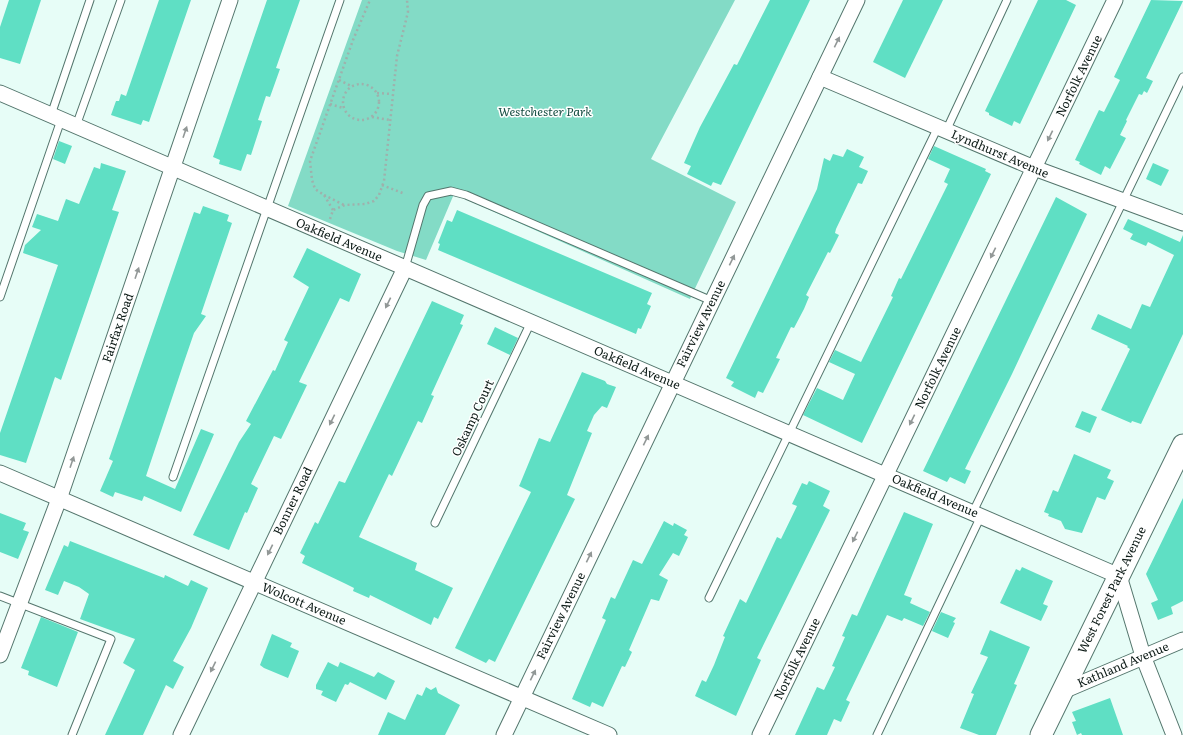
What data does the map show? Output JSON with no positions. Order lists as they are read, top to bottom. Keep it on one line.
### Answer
{"streets":{"main road":["West Forest Park Avenue"],"street":["Norfolk Avenue","Lyndhurst Avenue","Oakfield Avenue","Fairview Avenue","Fairfax Road","Bonner Road","Wolcott Avenue","Kathland Avenue"],"lane":["Oskamp Court"]},"crossings":[["Norfolk Avenue","Lyndhurst Avenue"],["Norfolk Avenue","Oakfield Avenue"],["Lyndhurst Avenue","Fairview Avenue"],["Oakfield Avenue","Fairview Avenue"],["Oakfield Avenue","Fairfax Road"],["Oakfield Avenue","Oskamp Court"],["Oakfield Avenue","Bonner Road"],["Oakfield Avenue","West Forest Park Avenue"],["Fairview Avenue","Wolcott Avenue"],["Fairfax Road","Wolcott Avenue"],["Bonner Road","Wolcott Avenue"],["West Forest Park Avenue","Kathland Avenue"]],"one_way":["Norfolk Avenue","Fairview Avenue","Fairfax Road","Bonner Road"],"parks":["Westchester Park"]}
